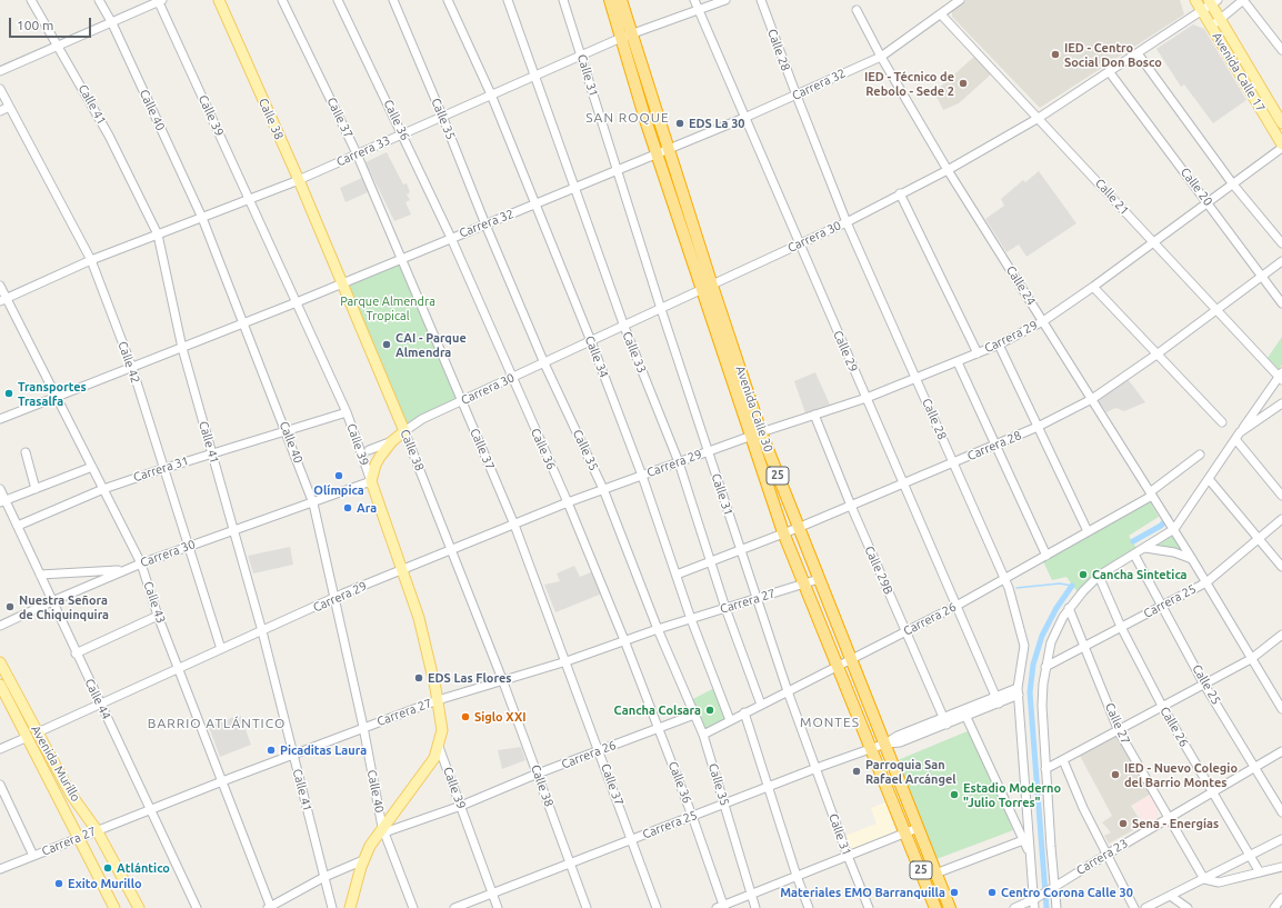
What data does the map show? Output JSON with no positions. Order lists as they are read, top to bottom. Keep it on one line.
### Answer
{"streets":{"highway":["Avenida Calle 30","25"],"main road":["Avenida Calle 17","Calle 39","Calle 38","Carrera 30","Avenida Murillo"],"street":["Calle 28","Calle 31","Carrera 32","Calle 41","Calle 40","Calle 37","Calle 35","Calle 36","Carrera 33","Calle 20","Calle 21","Calle 24","Carrera 29","Calle 29","Calle 33","Calle 34","Calle 42","Carrera 28","Carrera 31","Calle 29B","Carrera 27","Carrera 25","Calle 43","Carrera 26","Calle 25","Calle 44","Calle 27","Calle 26","Carrera 23"]},"crossings":[["Calle 28","Carrera 32"],["Calle 28","Carrera 30"],["Calle 28","Carrera 29"],["Calle 28","Carrera 28"],["Calle 28","Carrera 25"],["Calle 28","Carrera 26"],["Avenida Calle 17","Carrera 30"],["Avenida Calle 17","Carrera 29"],["Calle 31","Carrera 32"],["Calle 31","Carrera 33"],["Calle 31","Carrera 30"],["Calle 31","Carrera 29"],["Calle 31","Carrera 28"],["Calle 31","Carrera 27"],["Calle 31","Carrera 25"],["Calle 31","Carrera 26"],["Carrera 32","Calle 41"],["Carrera 32","Calle 40"],["Carrera 32","Calle 39"],["Carrera 32","Calle 37"],["Carrera 32","Calle 38"],["Carrera 32","Calle 35"],["Carrera 32","Calle 36"],["Carrera 32","Calle 21"],["Carrera 32","Calle 24"],["Carrera 32","Calle 29"],["Carrera 32","Calle 33"],["Carrera 32","Calle 34"],["Carrera 32","Calle 42"],["Carrera 32","Avenida Calle 30"],["Carrera 32","Calle 43"],["Calle 41","Carrera 33"],["Calle 41","Carrera 30"],["Calle 41","Carrera 29"],["Calle 41","Carrera 31"],["Calle 41","Carrera 27"],["Calle 40","Carrera 33"],["Calle 40","Carrera 30"],["Calle 40","Carrera 29"],["Calle 40","Carrera 31"],["Calle 40","Carrera 27"],["Calle 40","Carrera 26"],["Calle 39","Carrera 33"],["Calle 39","Carrera 30"],["Calle 39","Carrera 29"],["Calle 39","Carrera 31"],["Calle 39","Carrera 27"],["Calle 39","Carrera 25"],["Calle 39","Carrera 26"],["Calle 37","Carrera 33"],["Calle 37","Carrera 30"],["Calle 37","Carrera 29"],["Calle 37","Carrera 27"],["Calle 37","Carrera 25"],["Calle 37","Carrera 26"],["Calle 38","Carrera 33"],["Calle 38","Carrera 30"],["Calle 38","Carrera 29"],["Calle 38","Carrera 27"],["Calle 38","Carrera 25"],["Calle 38","Carrera 26"],["Calle 35","Carrera 33"],["Calle 35","Carrera 30"],["Calle 35","Carrera 29"],["Calle 35","Carrera 27"],["Calle 35","Carrera 25"],["Calle 35","Carrera 26"],["Calle 36","Carrera 33"],["Calle 36","Carrera 30"],["Calle 36","Carrera 29"],["Calle 36","Carrera 27"],["Calle 36","Carrera 25"],["Calle 36","Carrera 26"],["Carrera 33","Calle 29"],["Carrera 33","Calle 33"],["Carrera 33","Calle 34"],["Carrera 33","Calle 42"],["Carrera 33","Avenida Calle 30"],["Carrera 33","Calle 43"],["Calle 20","Carrera 30"],["Calle 20","Carrera 29"],["Calle 20","Carrera 28"],["Calle 21","Carrera 30"],["Calle 21","Carrera 29"],["Calle 21","Carrera 28"],["Carrera 30","Calle 24"],["Carrera 30","Calle 29"],["Carrera 30","Calle 33"],["Carrera 30","Calle 34"],["Carrera 30","Calle 42"],["Carrera 30","Avenida Calle 30"],["Carrera 30","Calle 43"],["Carrera 30","Calle 44"],["Calle 24","Carrera 29"],["Calle 24","Carrera 28"],["Calle 24","Carrera 25"],["Calle 24","Carrera 26"],["Carrera 29","Calle 29"],["Carrera 29","Calle 33"],["Carrera 29","Calle 34"],["Carrera 29","Calle 42"],["Carrera 29","Avenida Calle 30"],["Carrera 29","Calle 29B"],["Carrera 29","Calle 43"],["Carrera 29","Calle 44"],["Carrera 29","Avenida Murillo"],["Calle 29","Carrera 28"],["Calle 29","Carrera 25"],["Calle 29","Carrera 26"],["Calle 33","Carrera 28"],["Calle 33","Carrera 27"],["Calle 33","Carrera 26"],["Calle 34","Carrera 28"],["Calle 34","Carrera 27"],["Calle 34","Carrera 26"],["Calle 42","Carrera 31"],["Avenida Calle 30","Carrera 28"],["Avenida Calle 30","Carrera 27"],["Avenida Calle 30","Carrera 25"],["Avenida Calle 30","Carrera 26"],["Carrera 28","Calle 29B"],["Carrera 31","Calle 43"],["Carrera 31","Calle 44"],["Calle 29B","Carrera 25"],["Calle 29B","Carrera 26"],["Carrera 27","Calle 43"],["Carrera 27","Calle 44"],["Carrera 27","Avenida Murillo"],["Carrera 25","Calle 25"],["Carrera 25","Calle 27"],["Carrera 25","Calle 26"],["Calle 25","Carrera 23"],["Calle 27","Carrera 23"],["Calle 26","Carrera 23"]],"districts":["SAN ROQUE","MONTES","BARRIO ATLÁNTICO"],"parks":["Parque Almendra Tropical"],"places":["IED - Centro Social Don Bosco","IED - Técnico de Rebolo - Sede 2","EDS La 30","CAI - Parque Almendra","Transportes Trasalfa","Olímpica","Ara","Cancha Sintetica","Nuestra Señora de Chiquinquira","EDS Las Flores","Cancha Colsara","Siglo XXI","Picaditas Laura","Parroquia San Rafael Arcángel","IED - Nuevo Colegio del Barrio Montes","Estadio Moderno \"Julio Torres\"","Sena - Energías","Atlántico","Exito Murillo","Materiales EMO Barranquilla","Centro Corona Calle 30"],"scale_bar":"100 m"}
